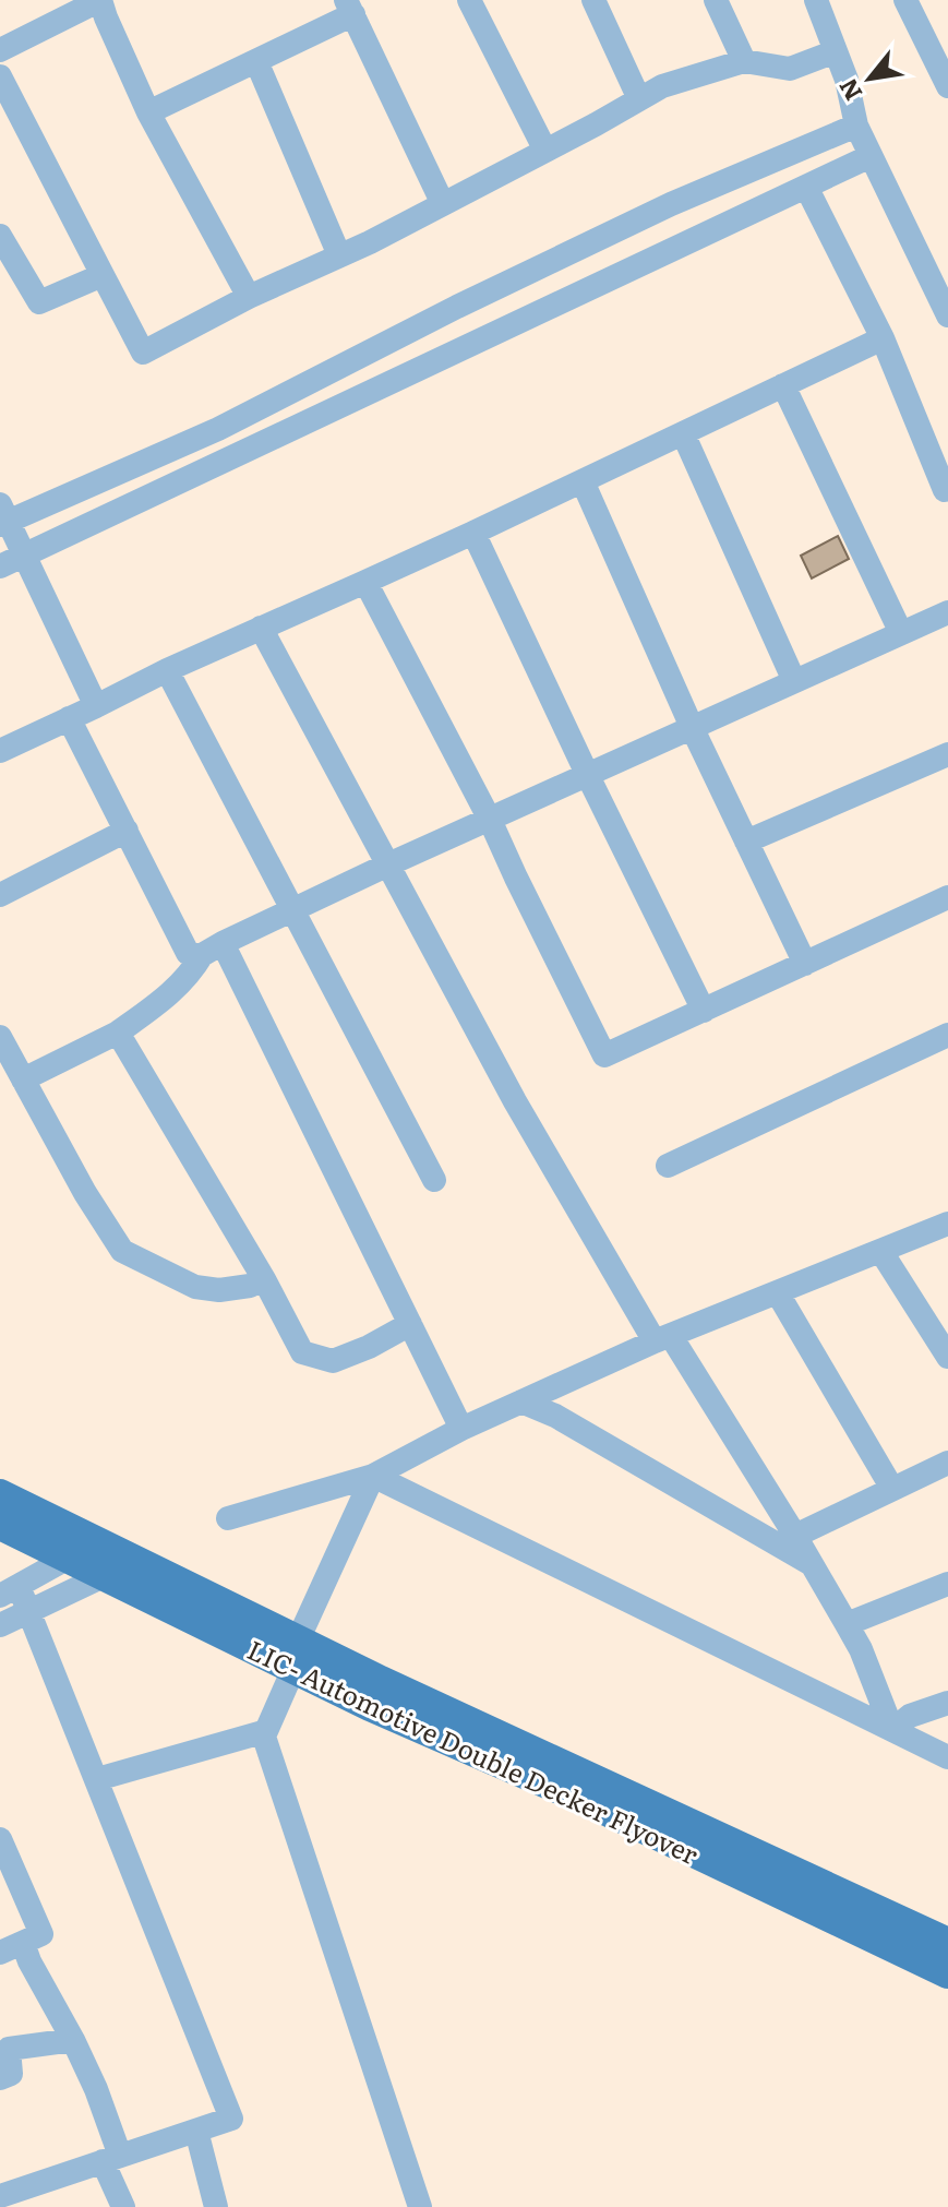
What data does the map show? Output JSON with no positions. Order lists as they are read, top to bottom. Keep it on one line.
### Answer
{"streets":{"main road":["LIC- Automotive Double Decker Flyover"]},"north":"bottom left"}
